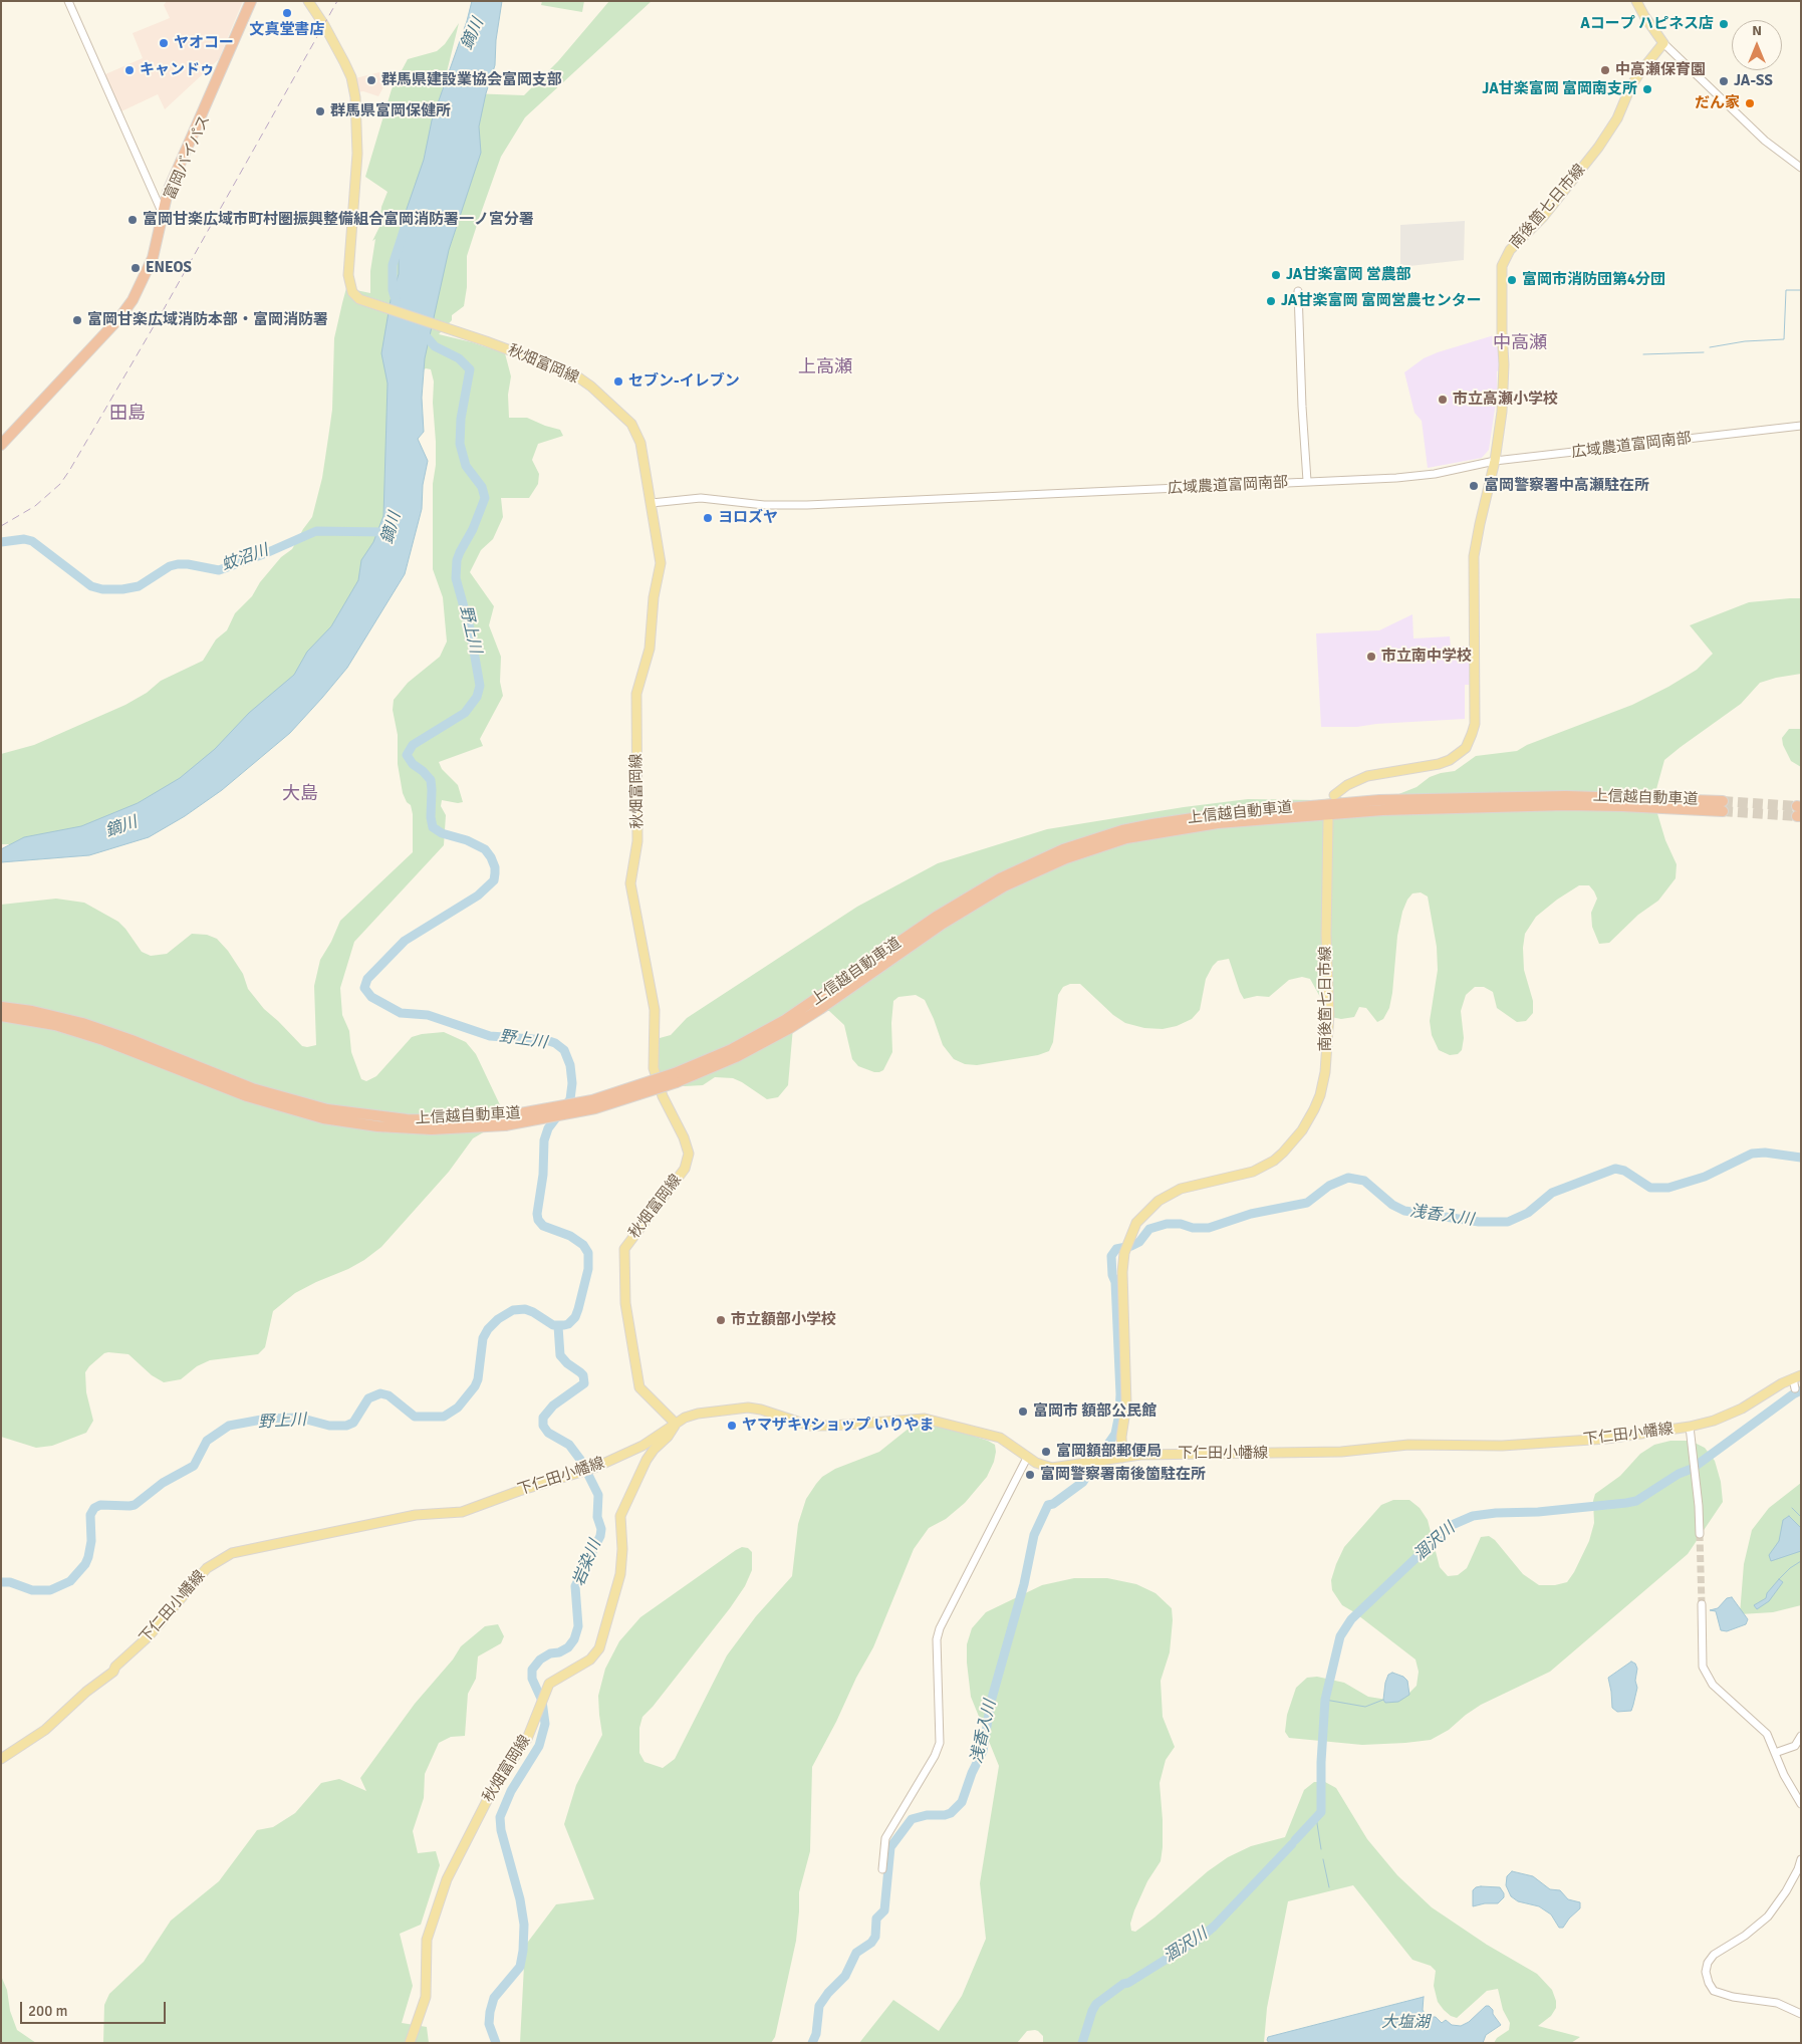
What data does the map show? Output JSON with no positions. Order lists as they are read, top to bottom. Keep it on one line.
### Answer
{"streets":{"highway":["富岡バイパス","上信越自動車道"],"main road":["南後箇七日市線","秋畑富岡線","下仁田小幡線"],"street":["広域農道富岡南部"]},"crossings":[["南後箇七日市線","広域農道富岡南部"],["南後箇七日市線","下仁田小幡線"],["秋畑富岡線","広域農道富岡南部"],["秋畑富岡線","下仁田小幡線"]],"districts":["中高瀬","上高瀬","田島","大島"],"water":["鏑川","蚊沼川","野上川","浅香入川","涸沢川","岩染川","大塩湖"],"places":["文真堂書店","Aコープ ハピネス店","ヤオコー","キャンドゥ","中高瀬保育園","群馬県建設業協会富岡支部","JA-SS","JA甘楽富岡 富岡南支所","だん家","群馬県富岡保健所","富岡甘楽広域市町村圏振興整備組合富岡消防署一ノ宮分署","ENEOS","JA甘楽富岡 営農部","富岡市消防団第4分団","JA甘楽富岡 富岡営農センター","富岡甘楽広域消防本部・富岡消防署","セブン-イレブン","市立高瀬小学校","富岡警察署中高瀬駐在所","ヨロズヤ","市立南中学校","市立額部小学校","富岡市 額部公民館","ヤマザキYショップ いりやま","富岡額部郵便局","富岡警察署南後箇駐在所"],"scale_bar":"200 m","north":"top"}
